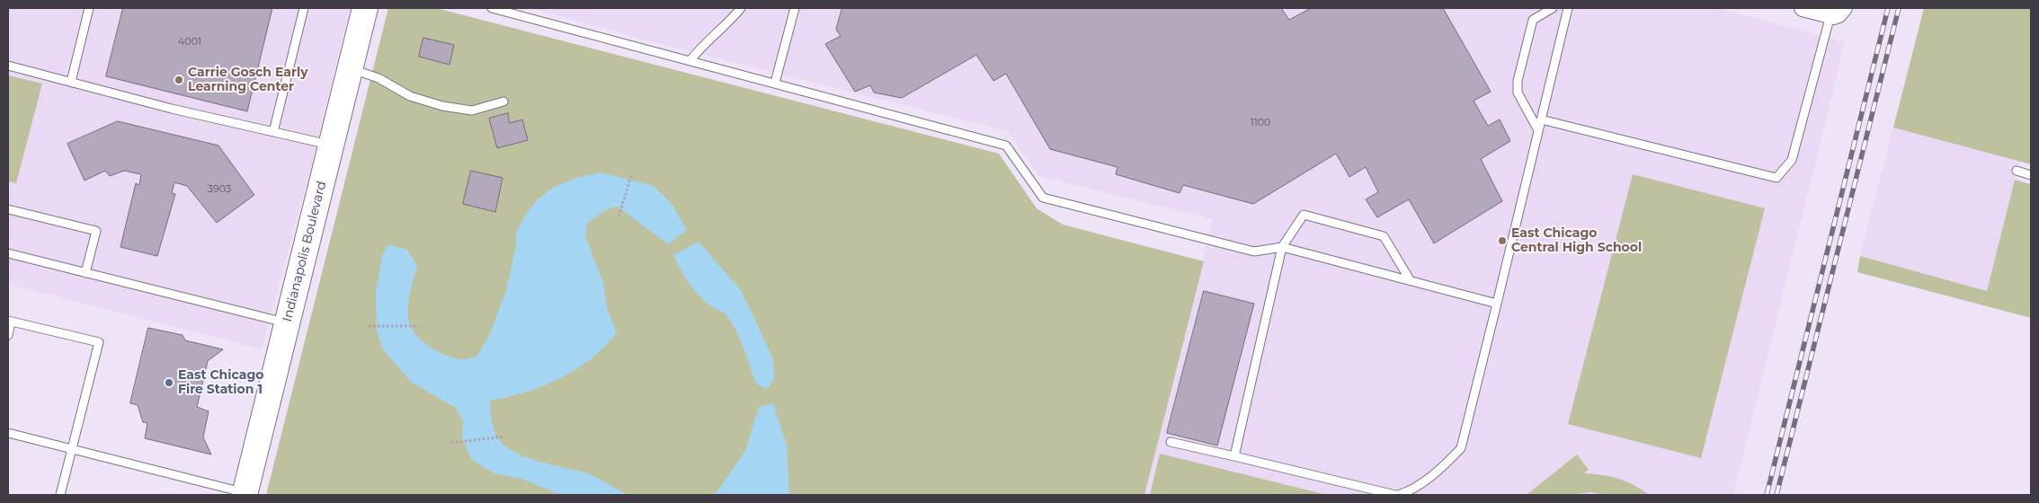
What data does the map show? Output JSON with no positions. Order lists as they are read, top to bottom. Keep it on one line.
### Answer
{"streets":{"main road":["Indianapolis Boulevard"]},"places":["Carrie Gosch Early Learning Center","East Chicago Central High School","East Chicago Fire Station 1"],"house_numbers":["4001","1100","3903"]}
